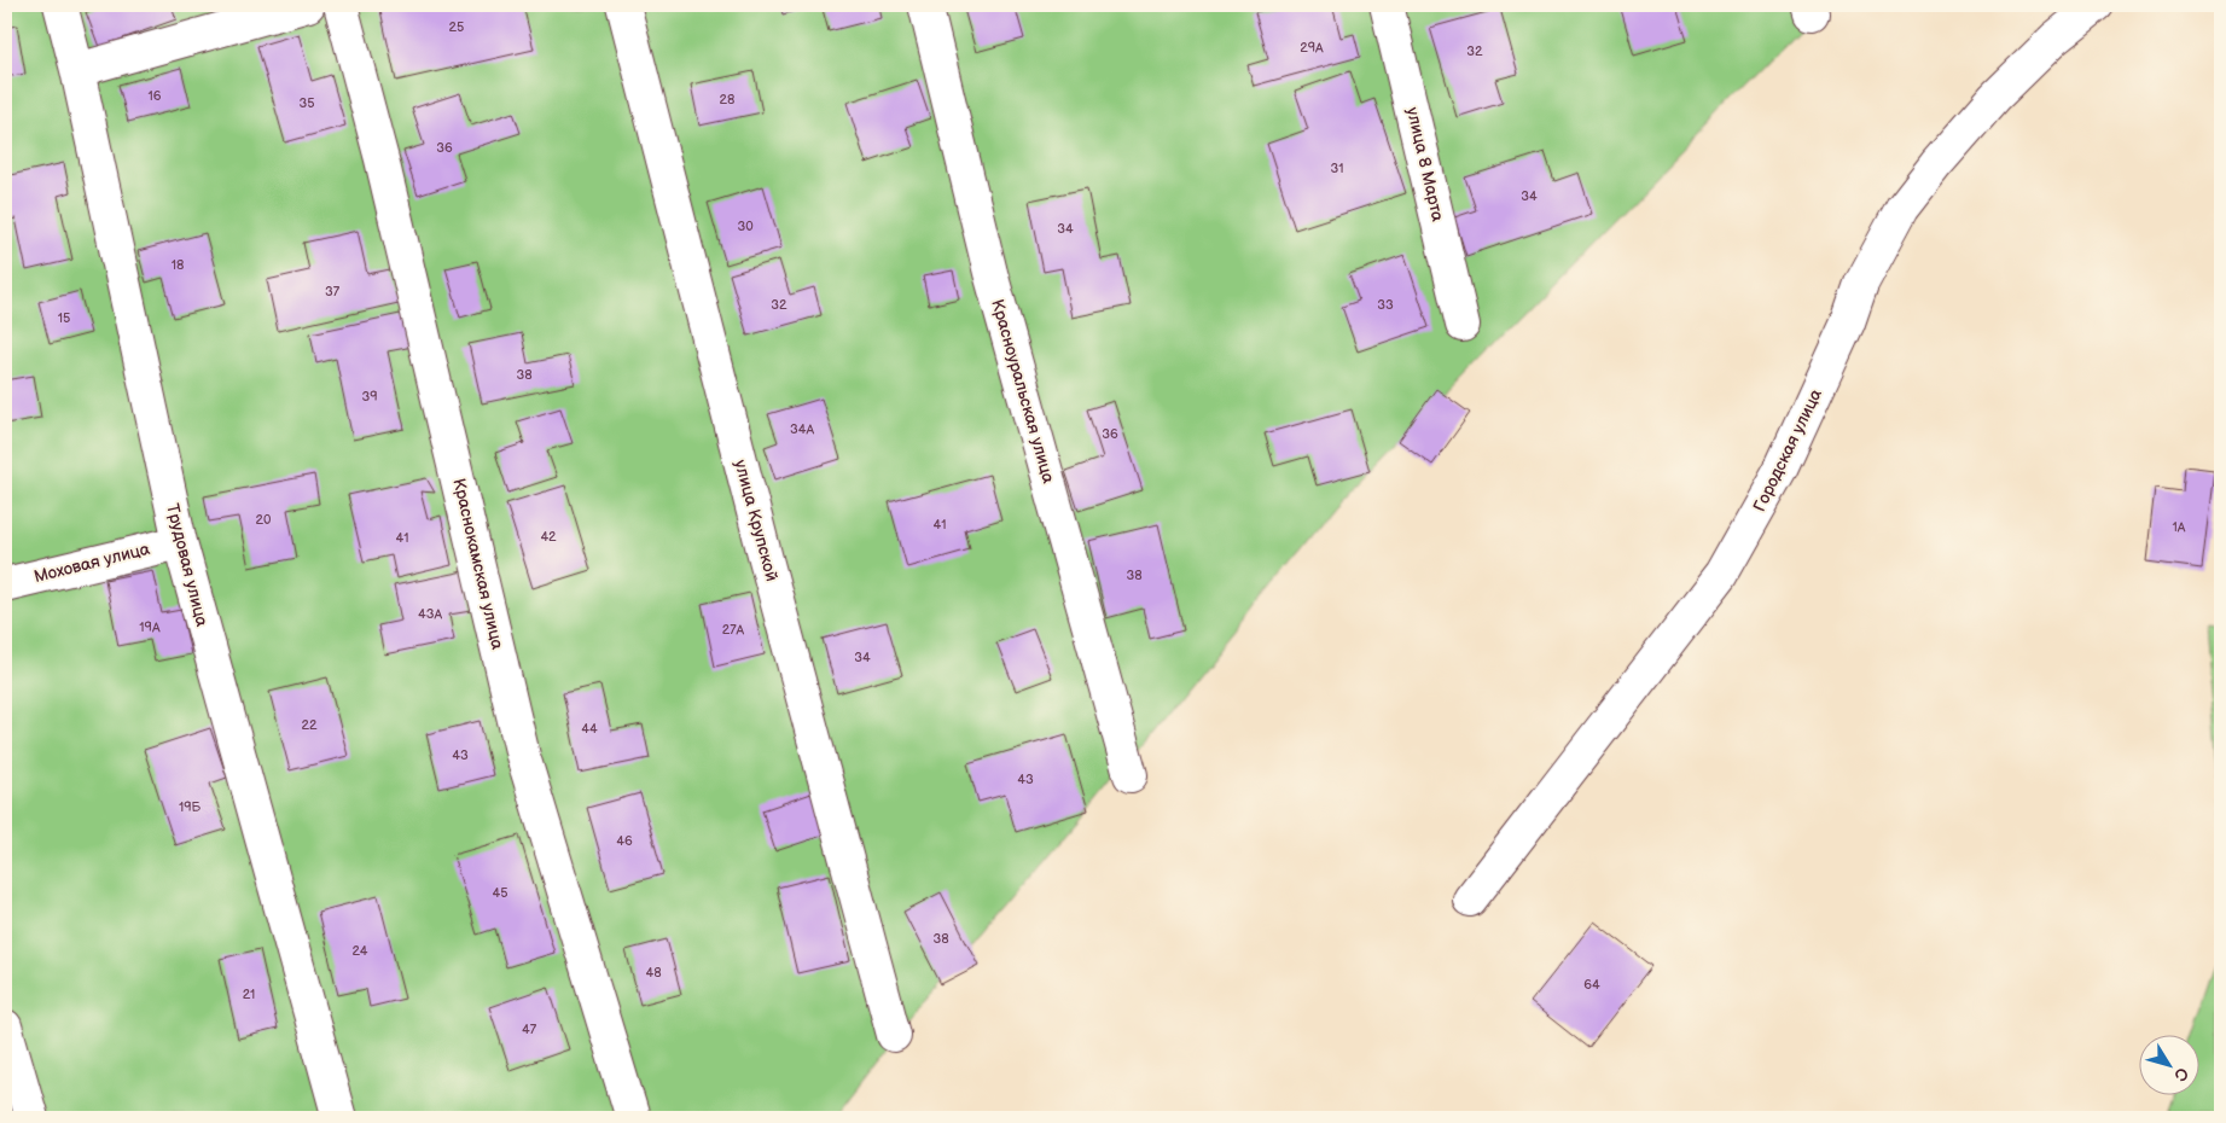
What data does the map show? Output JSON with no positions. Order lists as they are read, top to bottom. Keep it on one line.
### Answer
{"streets":{"street":["улица 8 Марта","Красноуральская улица","Городская улица","улица Крупской","Моховая улица","Краснокамская улица","Трудовая улица"]},"crossings":[["Моховая улица","Трудовая улица"]],"house_numbers":["25","29А","32","16","28","35","36","31","34","30","34","18","37","32","33","15","38","39","34А","36","20","41","1А","42","41","38","43А","19А","27А","34","22","44","43","43","19Б","46","45","38","24","48","64","21","47"],"north":"bottom right"}
